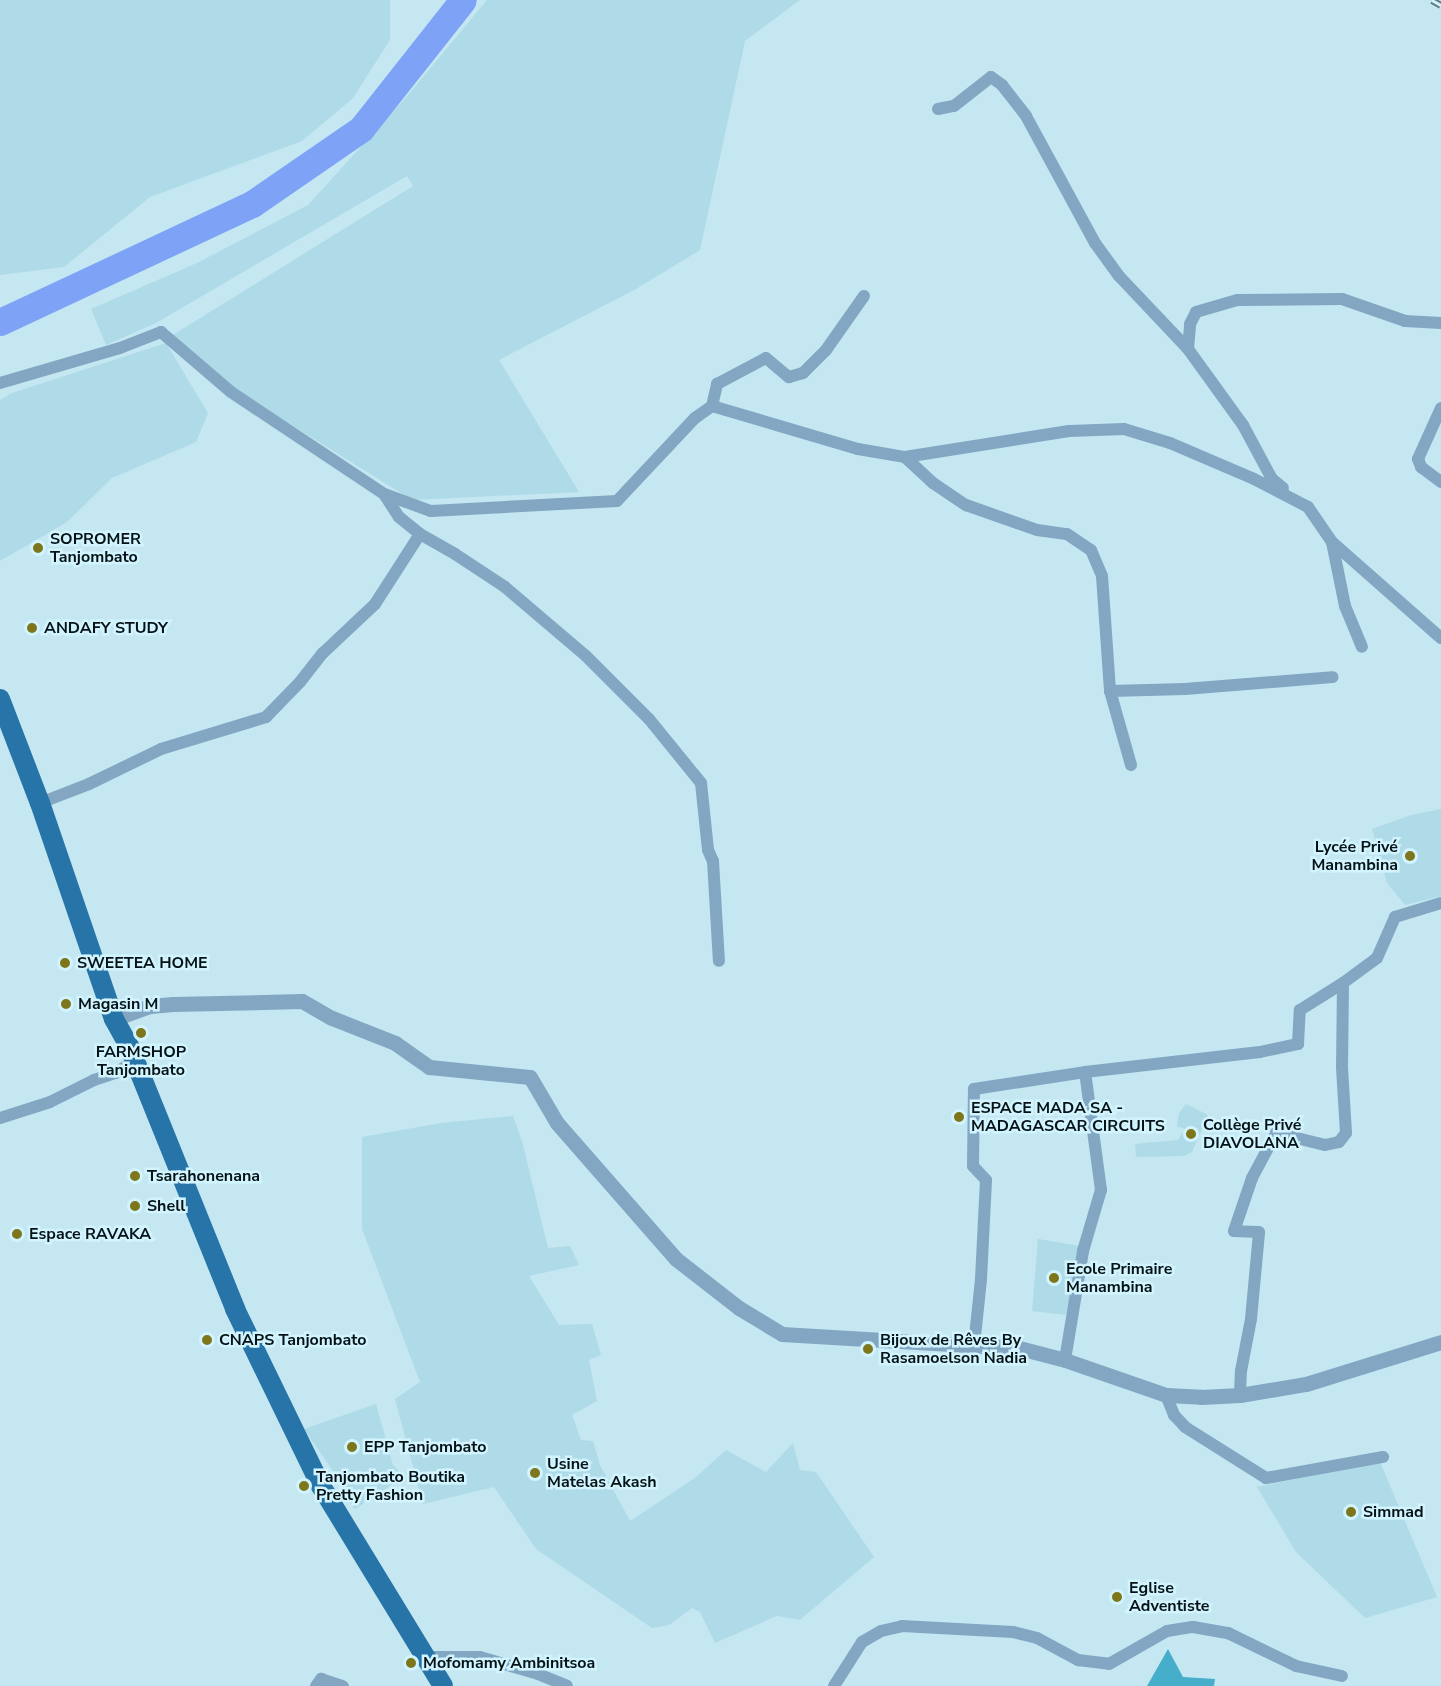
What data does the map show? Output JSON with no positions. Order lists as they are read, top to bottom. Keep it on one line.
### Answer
{"places":["SOPROMER Tanjombato","ANDAFY STUDY","Lycée Privé Manambina","SWEETEA HOME","Magasin M","FARMSHOP Tanjombato","ESPACE MADA SA - MADAGASCAR CIRCUITS","Collège Privé DIAVOLANA","Tsarahonenana","Shell","Espace RAVAKA","Ecole Primaire Manambina","CNAPS Tanjombato","Bijoux de Rêves By Rasamoelson Nadia","EPP Tanjombato","Usine Matelas Akash","Tanjombato Boutika Pretty Fashion","Simmad","Eglise Adventiste","Mofomamy Ambinitsoa"]}
